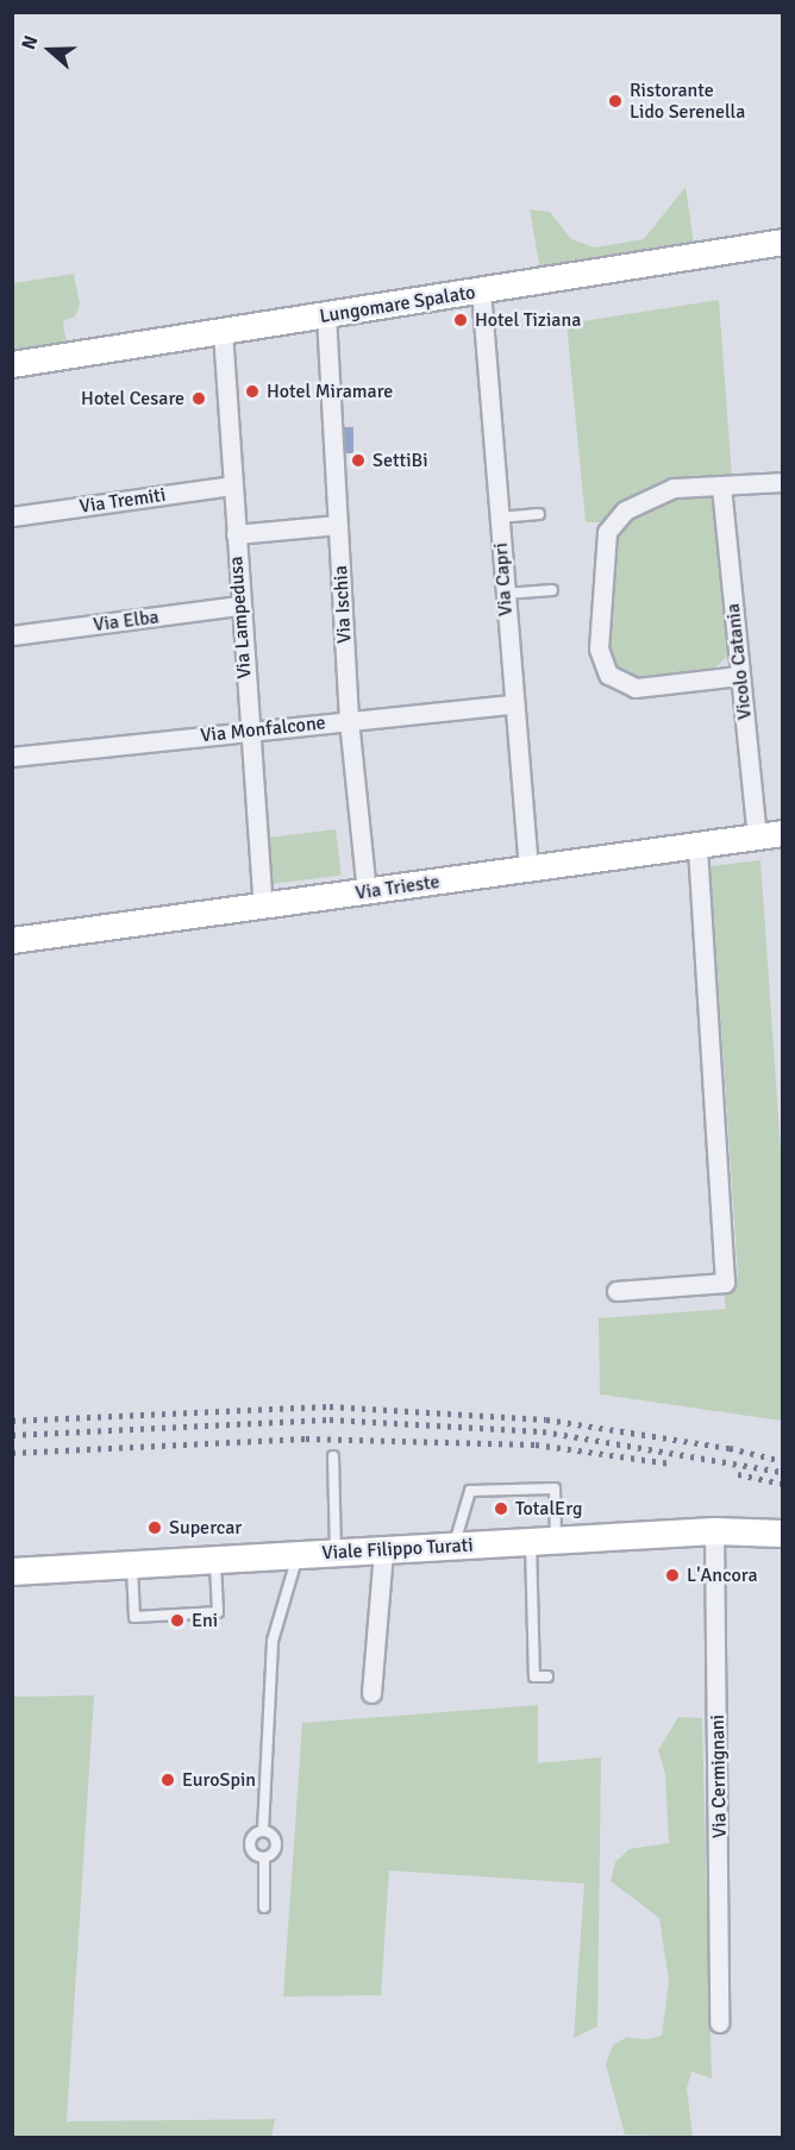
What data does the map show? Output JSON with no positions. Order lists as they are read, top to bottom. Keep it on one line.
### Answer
{"streets":{"main road":["Viale Filippo Turati"],"street":["Lungomare Spalato","Via Tremiti","Via Capri","Via Ischia","Via Lampedusa","Via Elba","Vicolo Catania","Via Monfalcone","Via Trieste","Via Cermignani"]},"crossings":[["Lungomare Spalato","Via Capri"],["Lungomare Spalato","Via Ischia"],["Lungomare Spalato","Via Lampedusa"],["Via Tremiti","Via Lampedusa"],["Via Capri","Via Monfalcone"],["Via Capri","Via Trieste"],["Via Ischia","Via Monfalcone"],["Via Ischia","Via Trieste"],["Via Lampedusa","Via Elba"],["Via Lampedusa","Via Monfalcone"],["Via Lampedusa","Via Trieste"],["Vicolo Catania","Via Trieste"],["Viale Filippo Turati","Via Cermignani"]],"places":["Ristorante Lido Serenella","Hotel Tiziana","Hotel Miramare","Hotel Cesare","SettiBi","TotalErg","Supercar","L'Ancora","Eni","EuroSpin"],"north":"left"}
